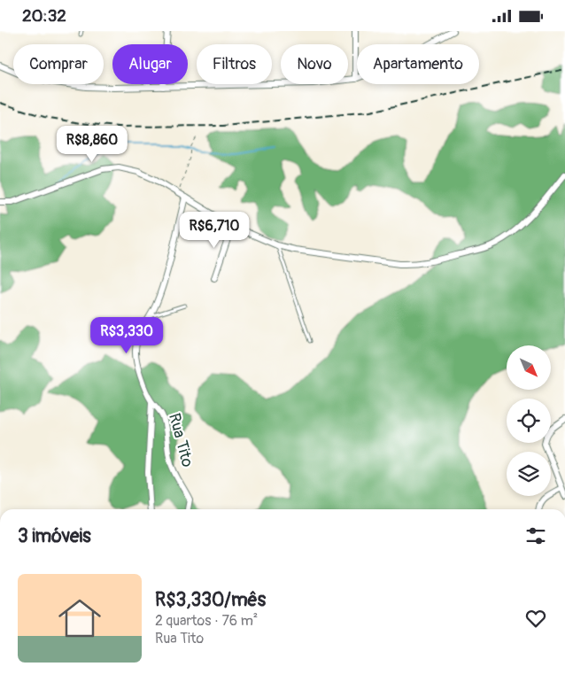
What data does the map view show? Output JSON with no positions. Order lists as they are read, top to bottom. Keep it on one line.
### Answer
{"streets":{"street":["Rua Tito"]},"north":"bottom right","page":{"status":"20:32","chip":["Comprar","Alugar","Filtros","Novo","Apartamento"],"price":["R$8,860","R$6,710","R$3,330"],"heading":"3 imóveis","list":[{"name":"R$3,330/mês","note":"2 quartos · 76 m² · Rua Tito"}]}}
